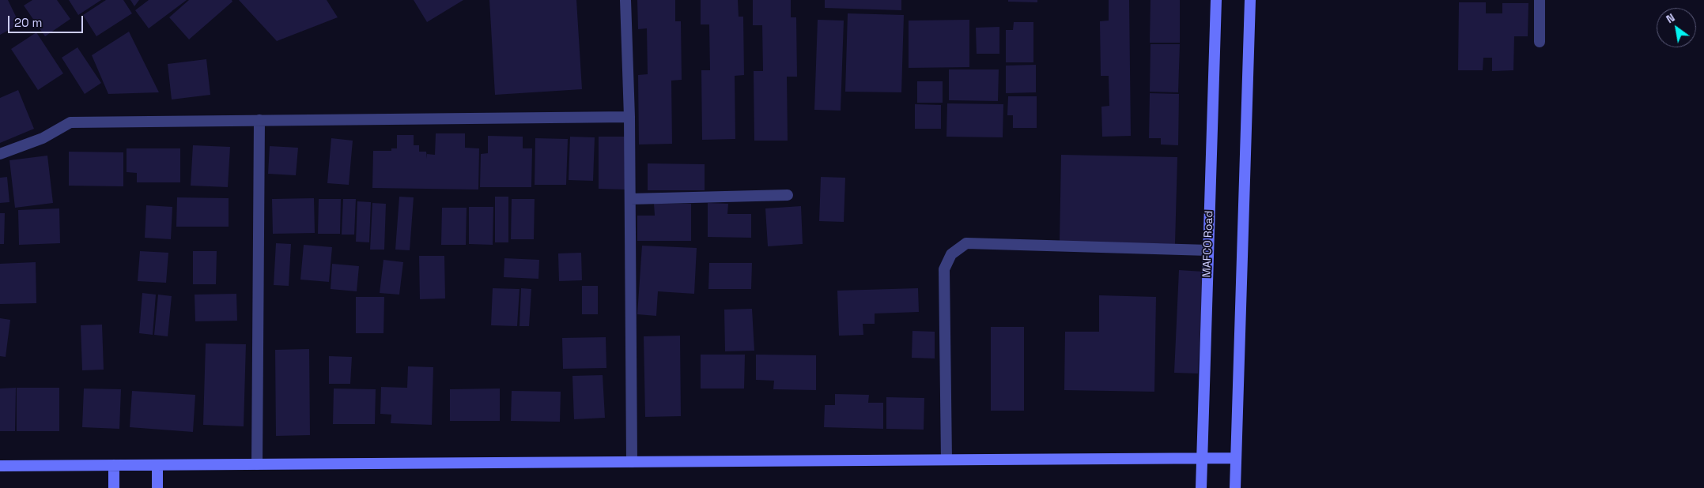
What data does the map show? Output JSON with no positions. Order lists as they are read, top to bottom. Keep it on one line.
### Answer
{"streets":{"main road":["MAFCO Road"]},"scale_bar":"20 m","north":"top left"}
